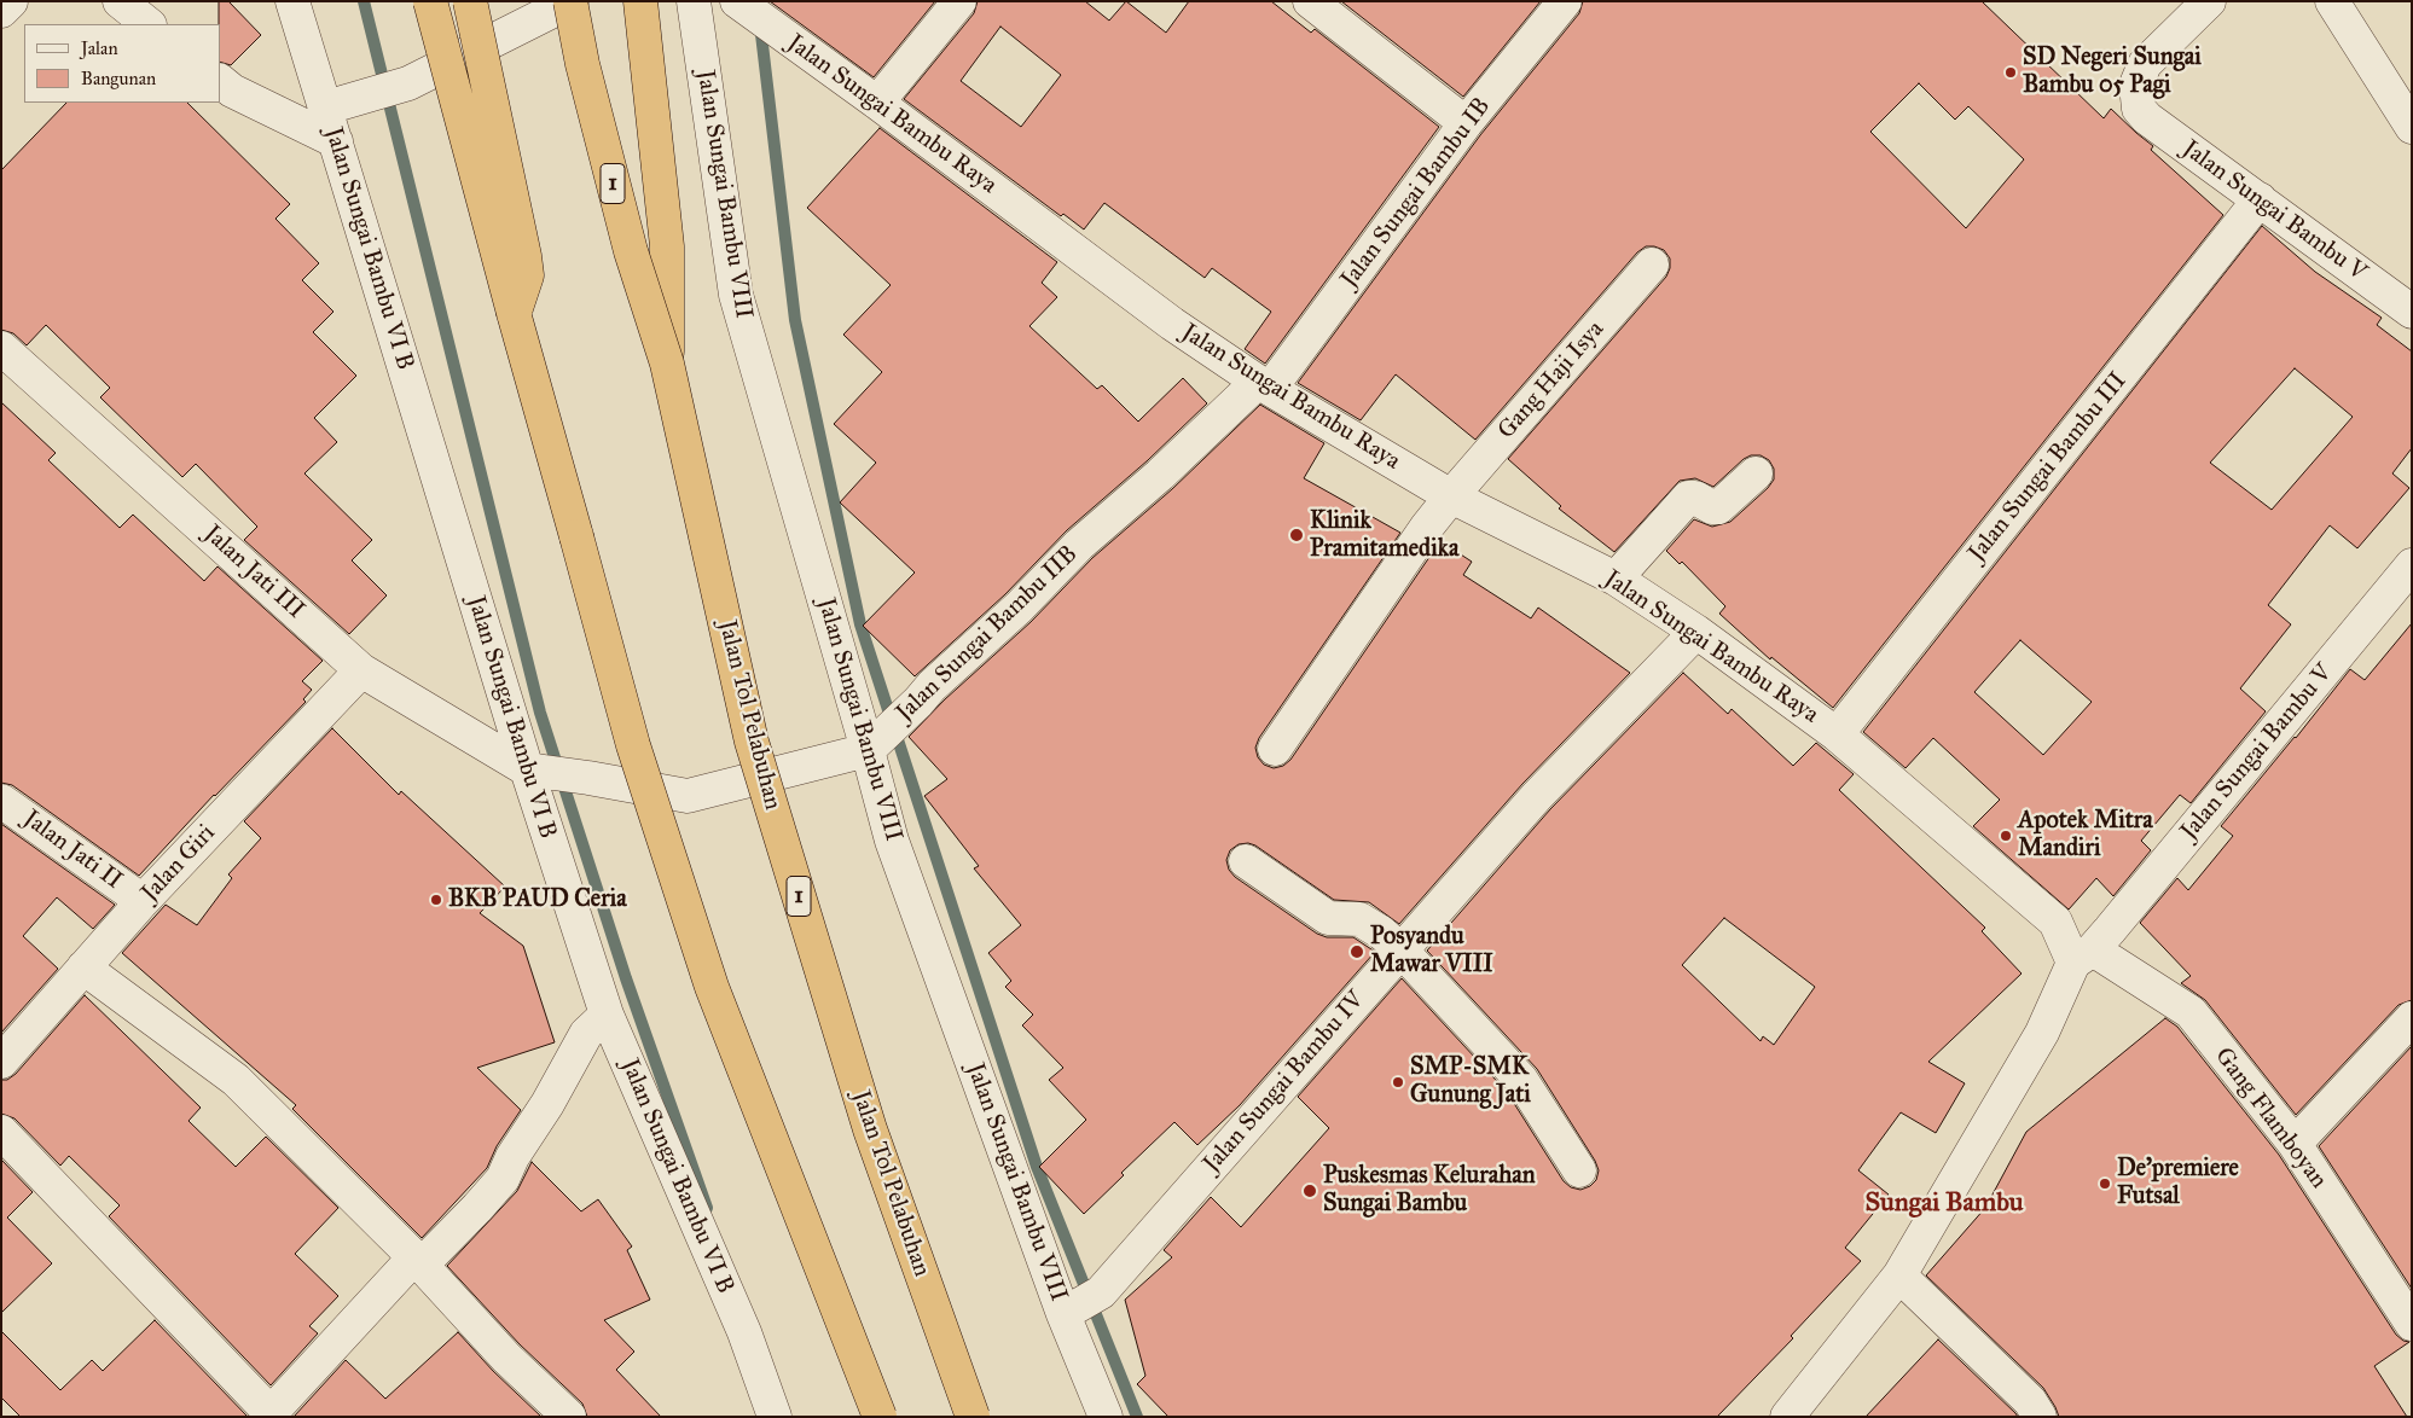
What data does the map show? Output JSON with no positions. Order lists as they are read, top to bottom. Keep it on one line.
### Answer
{"streets":{"highway":["1","Jalan Tol Pelabuhan"],"street":["Jalan Sungai Bambu Raya","Jalan Sungai Bambu IB","Jalan Sungai Bambu VIII","Jalan Sungai Bambu V","Jalan Sungai Bambu VI B","Gang Haji Isya","Jalan Sungai Bambu III","Jalan Jati III","Jalan Sungai Bambu IIB","Jalan Jati II","Jalan Giri","Jalan Sungai Bambu IV","Gang Flamboyan"]},"crossings":[["Jalan Sungai Bambu Raya","Jalan Sungai Bambu IB"],["Jalan Sungai Bambu Raya","Jalan Sungai Bambu V"],["Jalan Sungai Bambu Raya","Gang Haji Isya"],["Jalan Sungai Bambu Raya","Jalan Sungai Bambu III"],["Jalan Sungai Bambu Raya","Jalan Sungai Bambu IIB"],["Jalan Sungai Bambu Raya","Jalan Sungai Bambu IV"],["Jalan Sungai Bambu Raya","Gang Flamboyan"],["Jalan Sungai Bambu IB","Jalan Sungai Bambu IIB"],["Jalan Sungai Bambu VIII","Jalan Sungai Bambu IIB"],["Jalan Sungai Bambu VIII","Jalan Sungai Bambu IV"],["Jalan Sungai Bambu V","Jalan Sungai Bambu III"],["Jalan Sungai Bambu V","Gang Flamboyan"],["Jalan Sungai Bambu VI B","Jalan Jati III"],["Jalan Sungai Bambu VI B","Jalan Sungai Bambu IIB"],["Jalan Jati III","Jalan Sungai Bambu IIB"],["Jalan Jati III","Jalan Giri"],["Jalan Jati II","Jalan Giri"]],"districts":["Sungai Bambu"],"places":["SD Negeri Sungai Bambu 05 Pagi","Klinik Pramitamedika","Apotek Mitra Mandiri","BKB PAUD Ceria","Posyandu Mawar VIII","SMP-SMK Gunung Jati","De'premiere Futsal","Puskesmas Kelurahan Sungai Bambu"],"legend":["Jalan","Bangunan"]}
